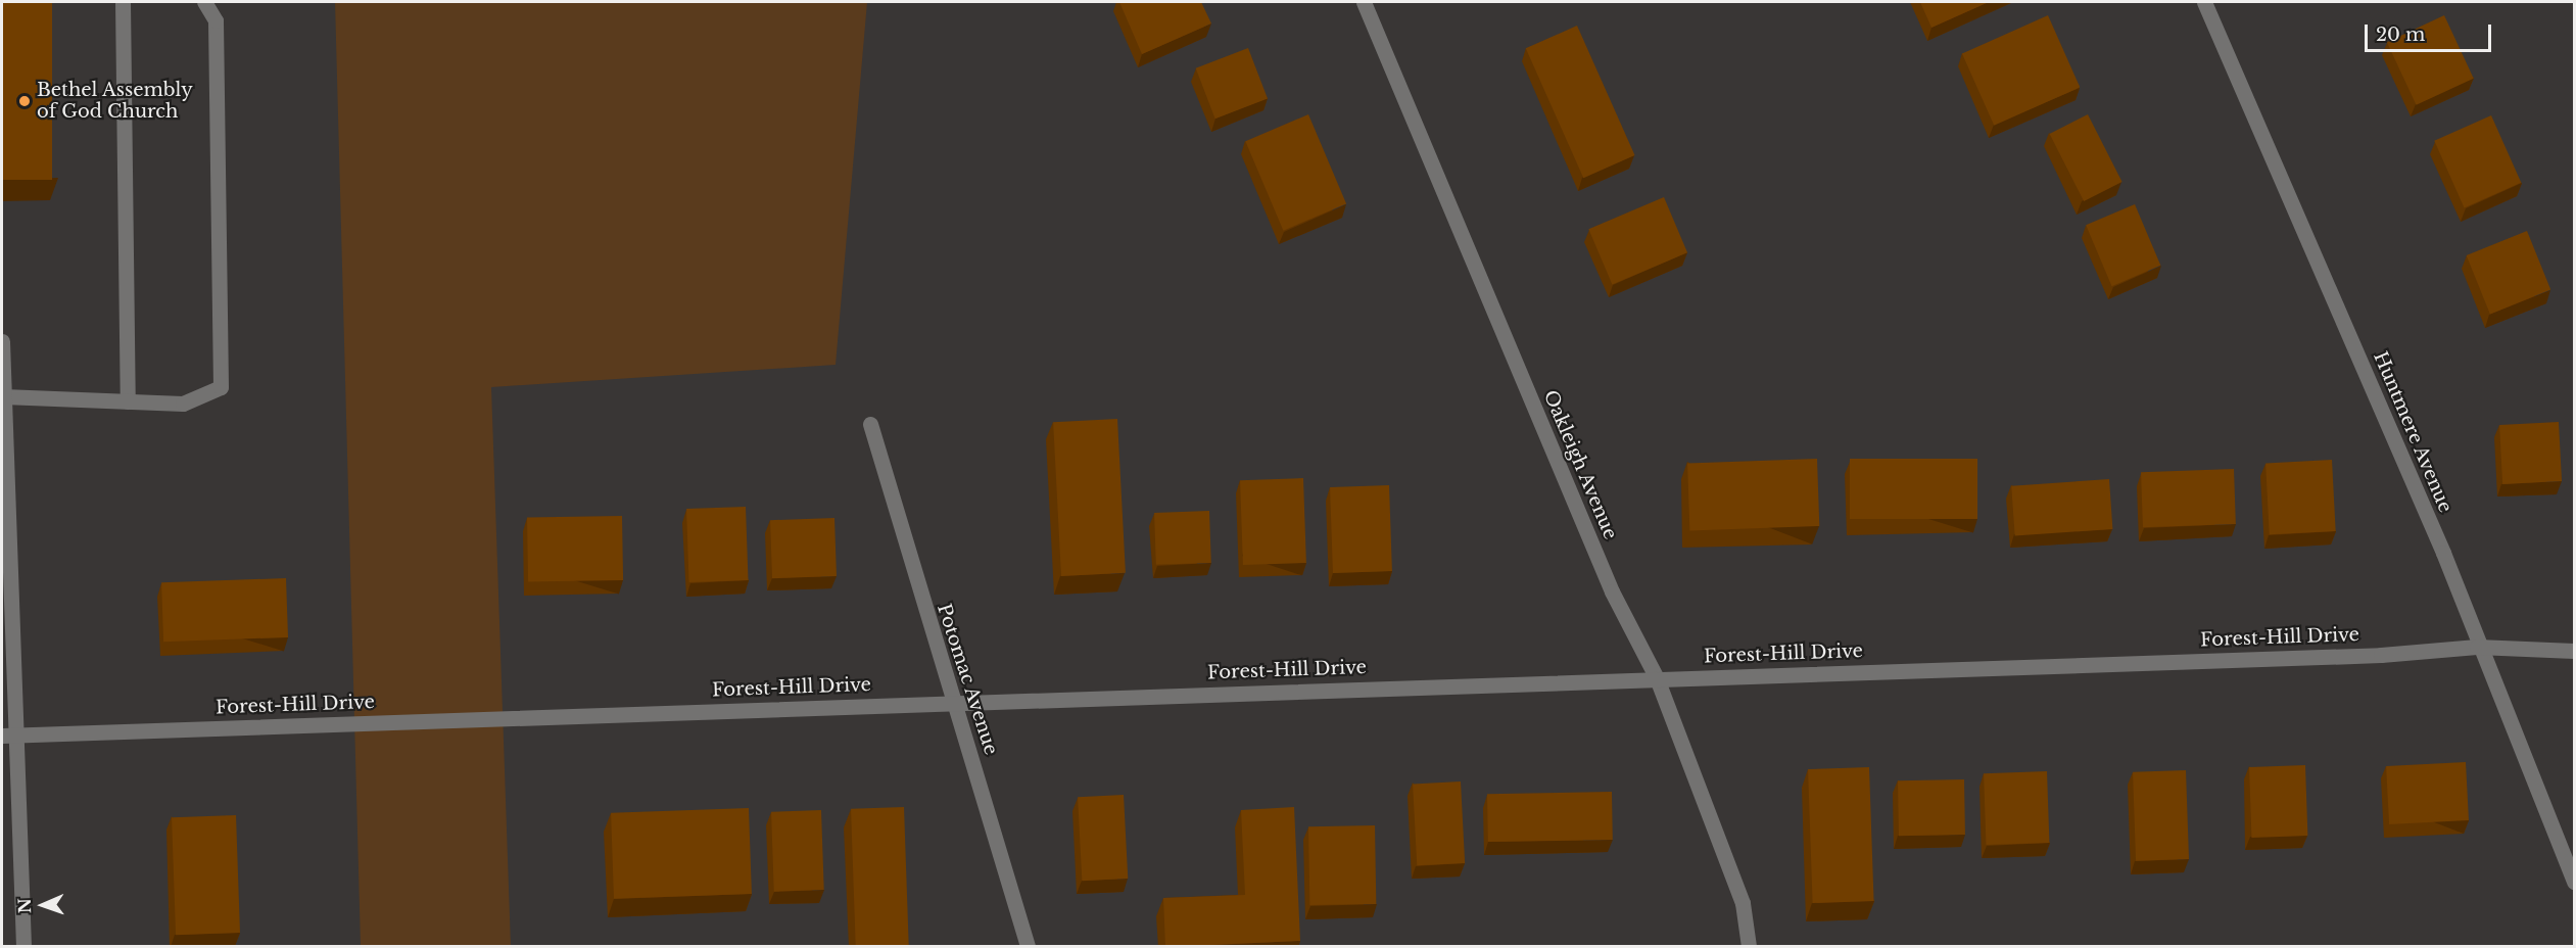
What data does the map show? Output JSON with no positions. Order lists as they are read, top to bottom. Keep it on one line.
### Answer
{"streets":{"street":["Huntmere Avenue","Oakleigh Avenue","Forest-Hill Drive","Potomac Avenue"]},"crossings":[["Huntmere Avenue","Forest-Hill Drive"],["Oakleigh Avenue","Forest-Hill Drive"],["Forest-Hill Drive","Potomac Avenue"]],"places":["Bethel Assembly of God Church"],"scale_bar":"20 m","north":"left"}
